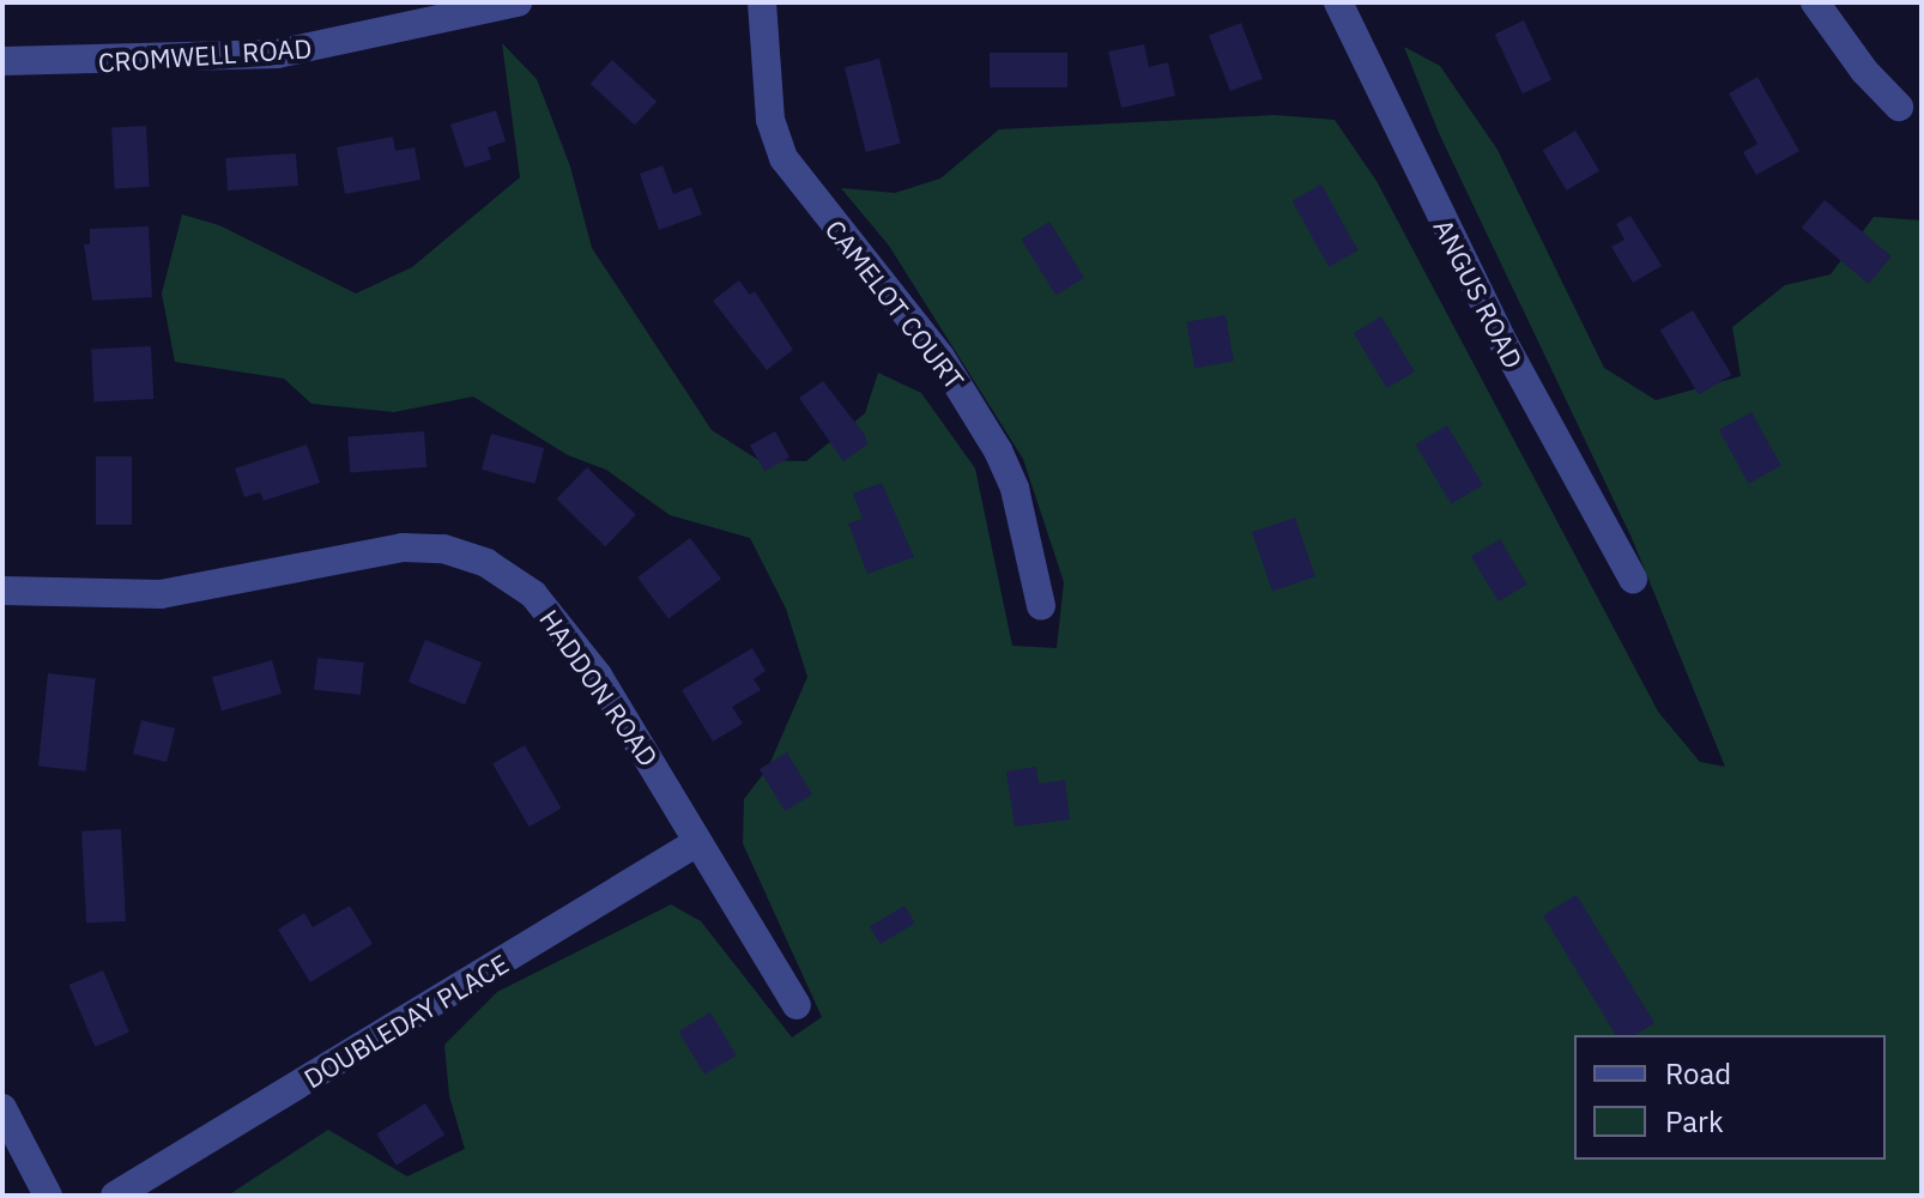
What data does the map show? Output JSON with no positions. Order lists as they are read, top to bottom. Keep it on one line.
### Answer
{"streets":{"street":["CROMWELL ROAD","ANGUS ROAD","CAMELOT COURT","HADDON ROAD","DOUBLEDAY PLACE"]},"crossings":[["HADDON ROAD","DOUBLEDAY PLACE"]],"legend":["Road","Park"]}
